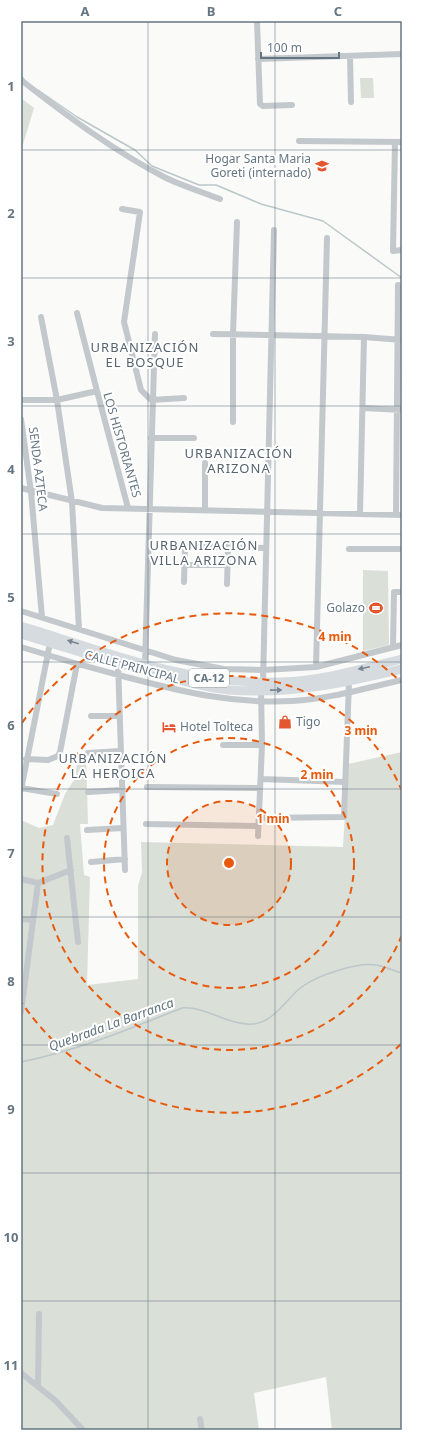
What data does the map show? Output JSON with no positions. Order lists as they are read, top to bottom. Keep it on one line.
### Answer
{"streets":{"highway":["CA-12"],"street":["LOS HISTORIANTES","SENDA AZTECA","CALLE PRINCIPAL"]},"districts":["URBANIZACIÓN EL BOSQUE","URBANIZACIÓN ARIZONA","URBANIZACIÓN VILLA ARIZONA","URBANIZACIÓN LA HEROICA"],"water":["Quebrada La Barranca"],"places":{"school or university":["Hogar Santa Maria Goreti (internado)"],"sports":["Golazo"],"shop":["Tigo"],"hotel":["Hotel Tolteca"]},"scale_bar":"100 m","grid":{"columns":["A","B","C"],"rows":["1","2","3","4","5","6","7","8","9","10","11"]},"rings":["4 min","3 min","2 min","1 min"]}
